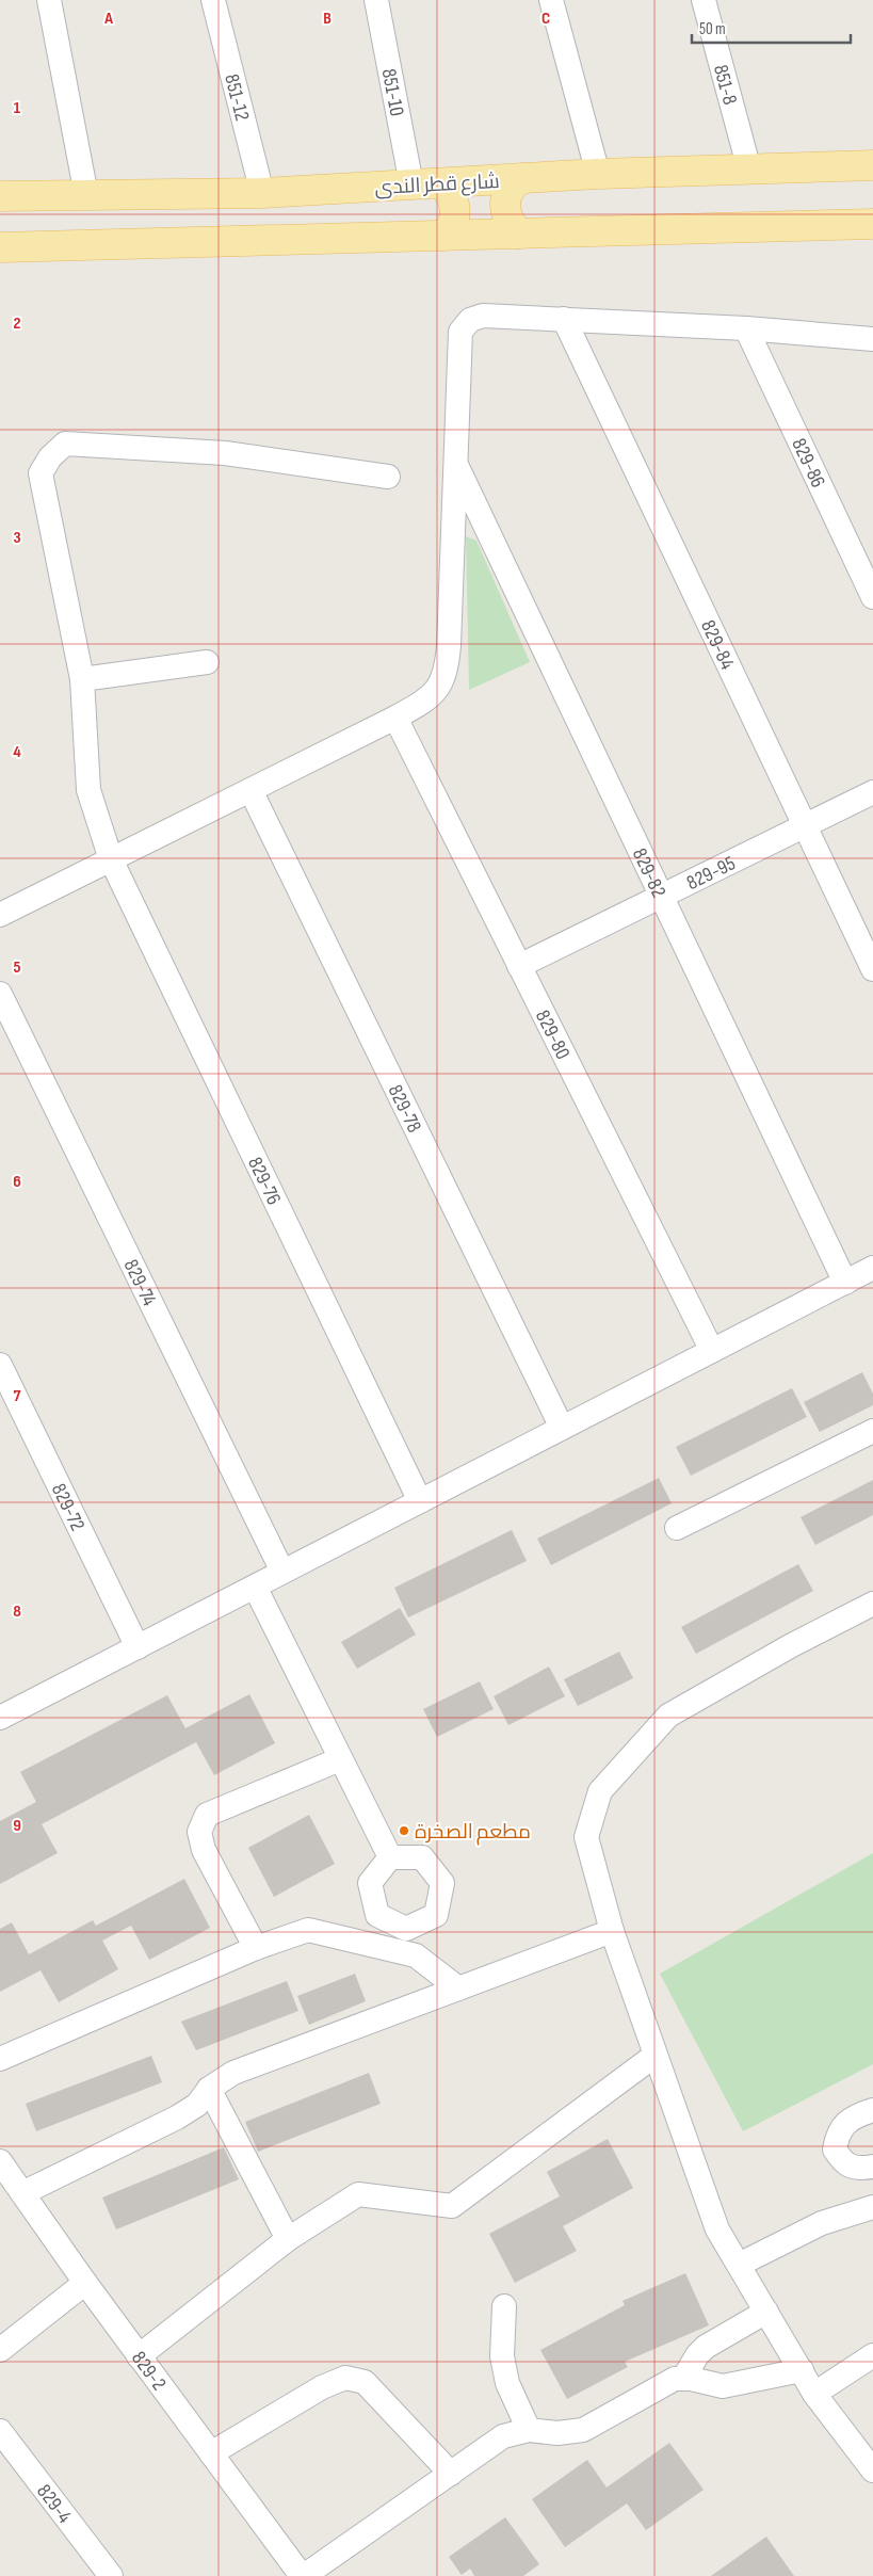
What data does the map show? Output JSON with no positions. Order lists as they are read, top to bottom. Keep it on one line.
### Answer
{"streets":{"main road":["شارع قطر الندى"],"street":["851-8","851-10","851-12","829-86","829-84","829-95","829-82","829-80","829-78","829-76","829-74","829-72","829-2","829-4"]},"crossings":[["851-8","شارع قطر الندى"],["851-10","شارع قطر الندى"],["851-12","شارع قطر الندى"],["829-84","829-95"],["829-95","829-82"],["829-95","829-80"]],"places":["مطعم الصخرة"],"scale_bar":"50 m","grid":{"columns":["A","B","C"],"rows":["1","2","3","4","5","6","7","8","9"]}}
